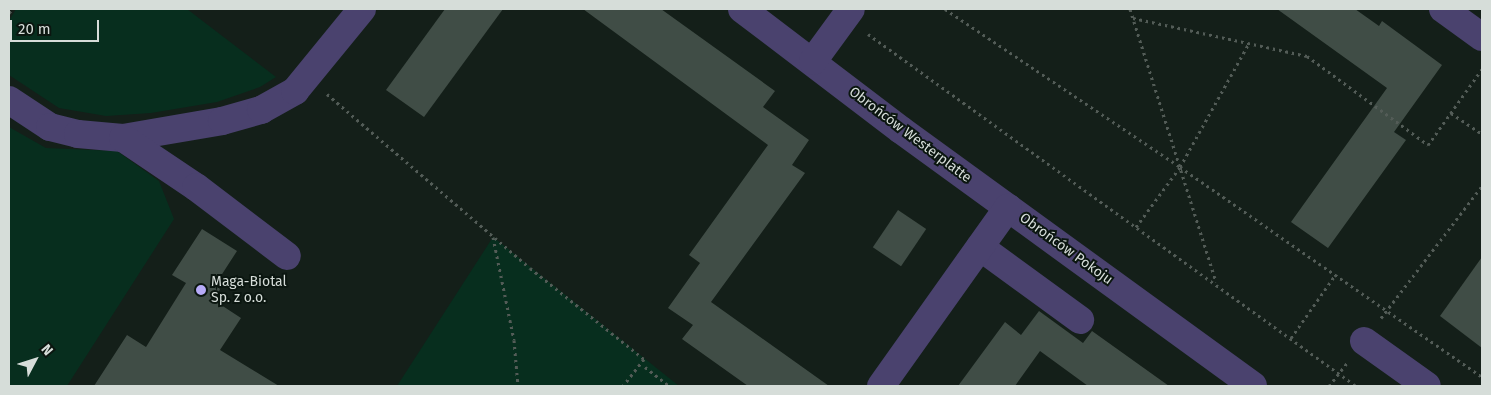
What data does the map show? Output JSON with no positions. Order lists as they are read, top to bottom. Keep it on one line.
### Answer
{"streets":{"street":["Obrońców Westerplatte","Obrońców Pokoju"]},"crossings":[["Obrońców Westerplatte","Obrońców Pokoju"]],"places":["Maga-Biotal Sp. z o.o."],"scale_bar":"20 m","north":"top right"}
